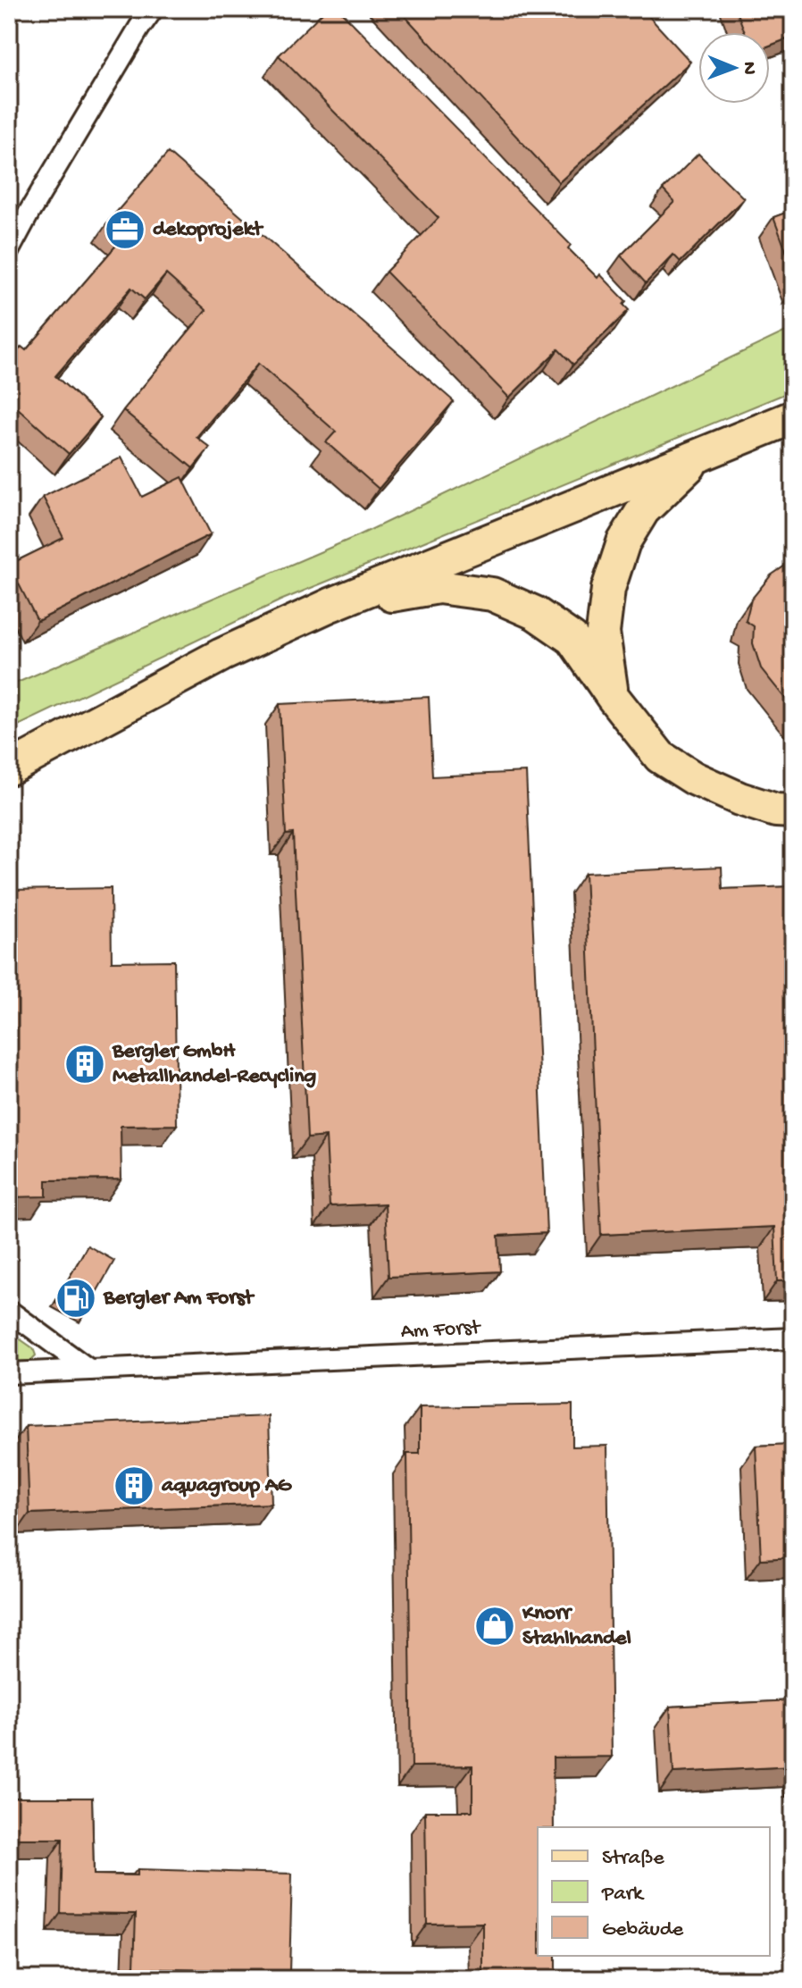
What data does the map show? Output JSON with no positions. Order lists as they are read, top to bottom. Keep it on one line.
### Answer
{"streets":{"street":["Am Forst"]},"places":{"office":["dekoprojekt"],"building":["Bergler GmbH Metallhandel-Recycling","aquagroup AG"],"fuel station":["Bergler Am Forst"],"shop":["Knorr Stahlhandel"]},"legend":["Straße","Park","Gebäude"],"north":"right"}
